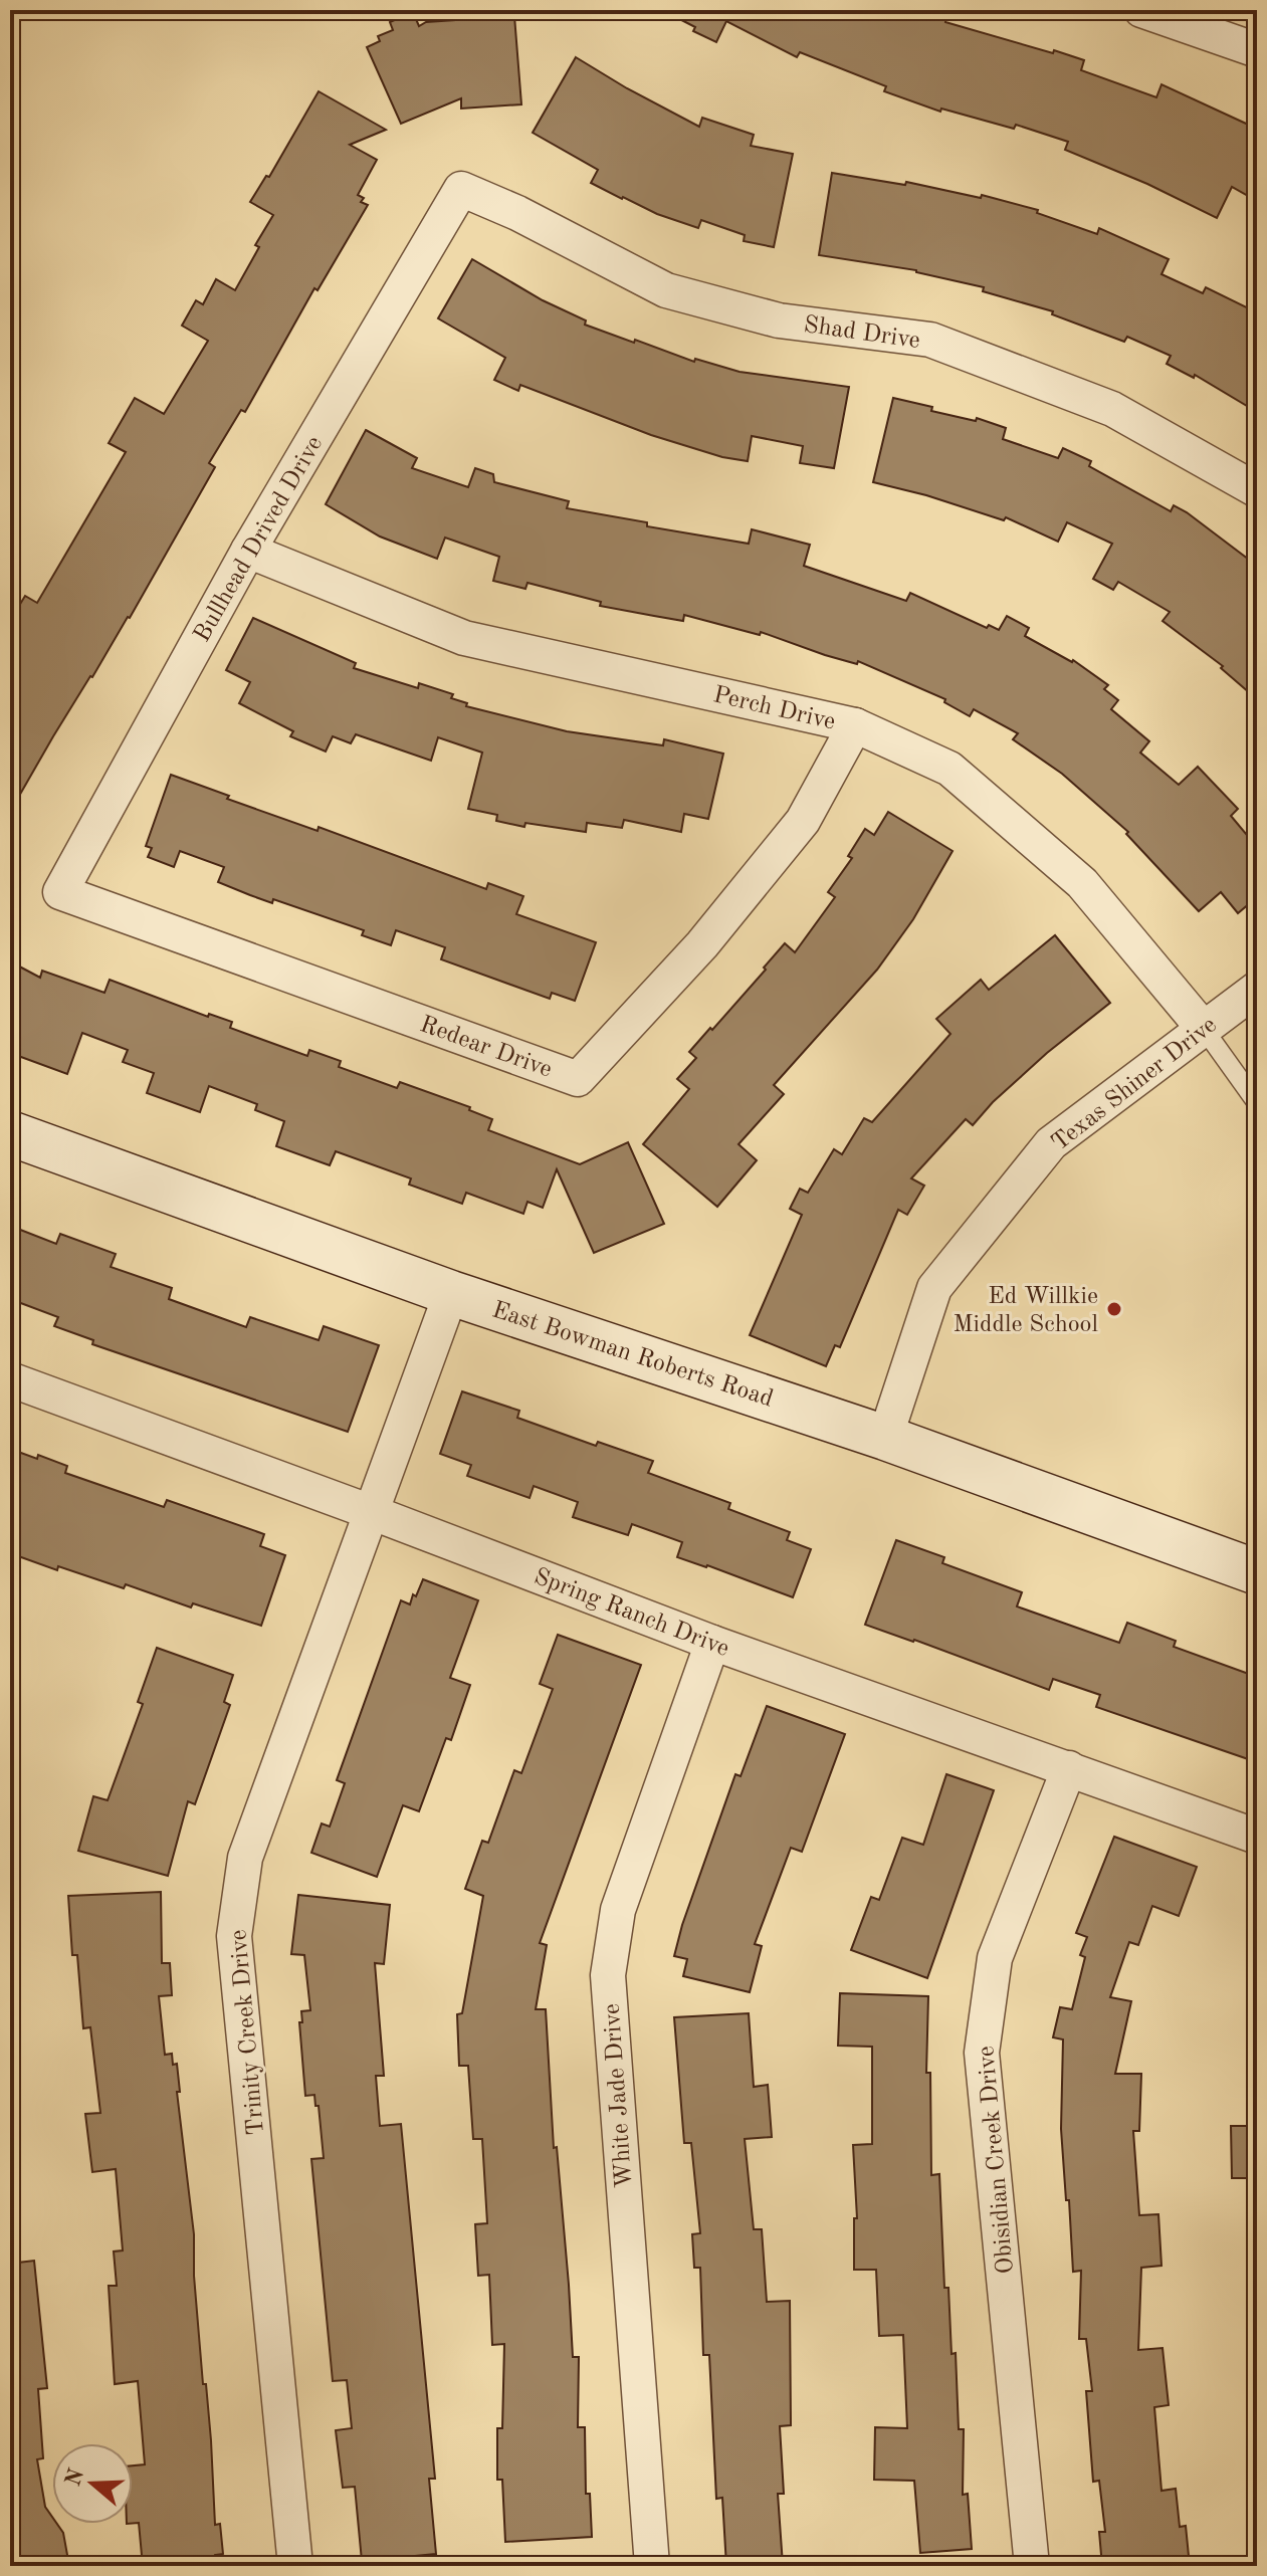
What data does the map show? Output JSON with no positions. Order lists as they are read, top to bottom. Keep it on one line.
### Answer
{"streets":{"street":["Shad Drive","Bullhead Drived Drive","Perch Drive","Redear Drive","Texas Shiner Drive","East Bowman Roberts Road","Spring Ranch Drive","Trinity Creek Drive","White Jade Drive","Obisidian Creek Drive"]},"crossings":[["Shad Drive","Bullhead Drived Drive"],["Bullhead Drived Drive","Perch Drive"],["Bullhead Drived Drive","Redear Drive"],["Perch Drive","Redear Drive"],["Perch Drive","Texas Shiner Drive"],["Texas Shiner Drive","East Bowman Roberts Road"],["East Bowman Roberts Road","Trinity Creek Drive"],["Spring Ranch Drive","Trinity Creek Drive"],["Spring Ranch Drive","White Jade Drive"],["Spring Ranch Drive","Obisidian Creek Drive"]],"places":["Ed Willkie Middle School"],"north":"left"}
